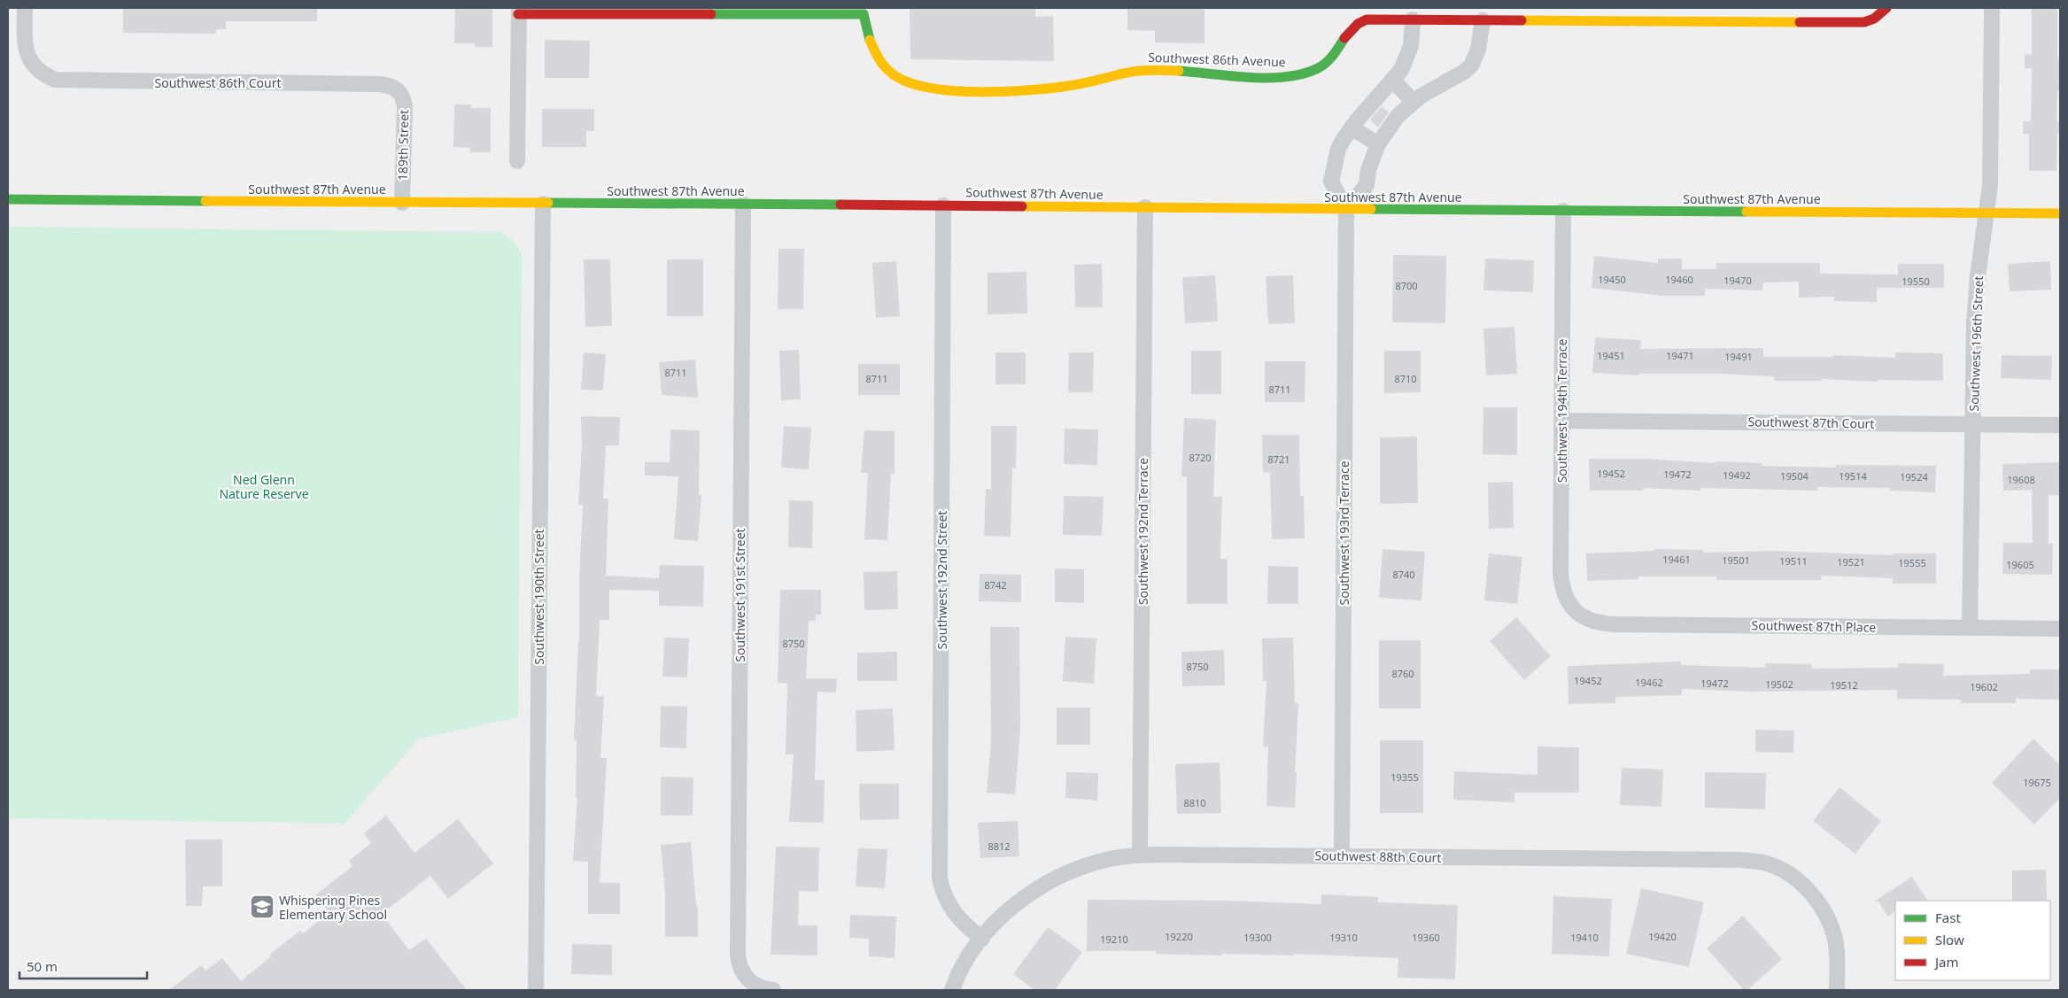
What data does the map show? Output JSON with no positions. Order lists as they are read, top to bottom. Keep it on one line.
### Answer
{"streets":{"street":["Southwest 86th Avenue","Southwest 86th Court","189th Street","Southwest 87th Avenue","Southwest 196th Street","Southwest 194th Terrace","Southwest 87th Court","Southwest 192nd Terrace","Southwest 193rd Terrace","Southwest 192nd Street","Southwest 191st Street","Southwest 190th Street","Southwest 87th Place","Southwest 88th Court"]},"crossings":[["Southwest 86th Court","189th Street"],["189th Street","Southwest 87th Avenue"],["Southwest 87th Avenue","Southwest 196th Street"],["Southwest 87th Avenue","Southwest 194th Terrace"],["Southwest 87th Avenue","Southwest 192nd Terrace"],["Southwest 87th Avenue","Southwest 193rd Terrace"],["Southwest 87th Avenue","Southwest 192nd Street"],["Southwest 87th Avenue","Southwest 191st Street"],["Southwest 87th Avenue","Southwest 190th Street"],["Southwest 196th Street","Southwest 87th Court"],["Southwest 196th Street","Southwest 87th Place"],["Southwest 194th Terrace","Southwest 87th Court"],["Southwest 194th Terrace","Southwest 87th Place"],["Southwest 192nd Terrace","Southwest 88th Court"],["Southwest 193rd Terrace","Southwest 88th Court"],["Southwest 192nd Street","Southwest 88th Court"]],"parks":["Ned Glenn Nature Reserve"],"places":{"school or university":["Whispering Pines Elementary School"]},"house_numbers":["19450","19460","19470","19550","8700","19451","19471","19491","8711","8711","8710","8711","8720","8721","19452","19472","19492","19504","19514","19524","19608","19461","19501","19511","19521","19555","19605","8740","8742","8750","8750","8760","19452","19462","19472","19502","19512","19602","19355","19675","8810","8812","19220","19420","19300","19310","19360","19410","19210"],"legend":["Fast","Slow","Jam"],"scale_bar":"50 m"}
